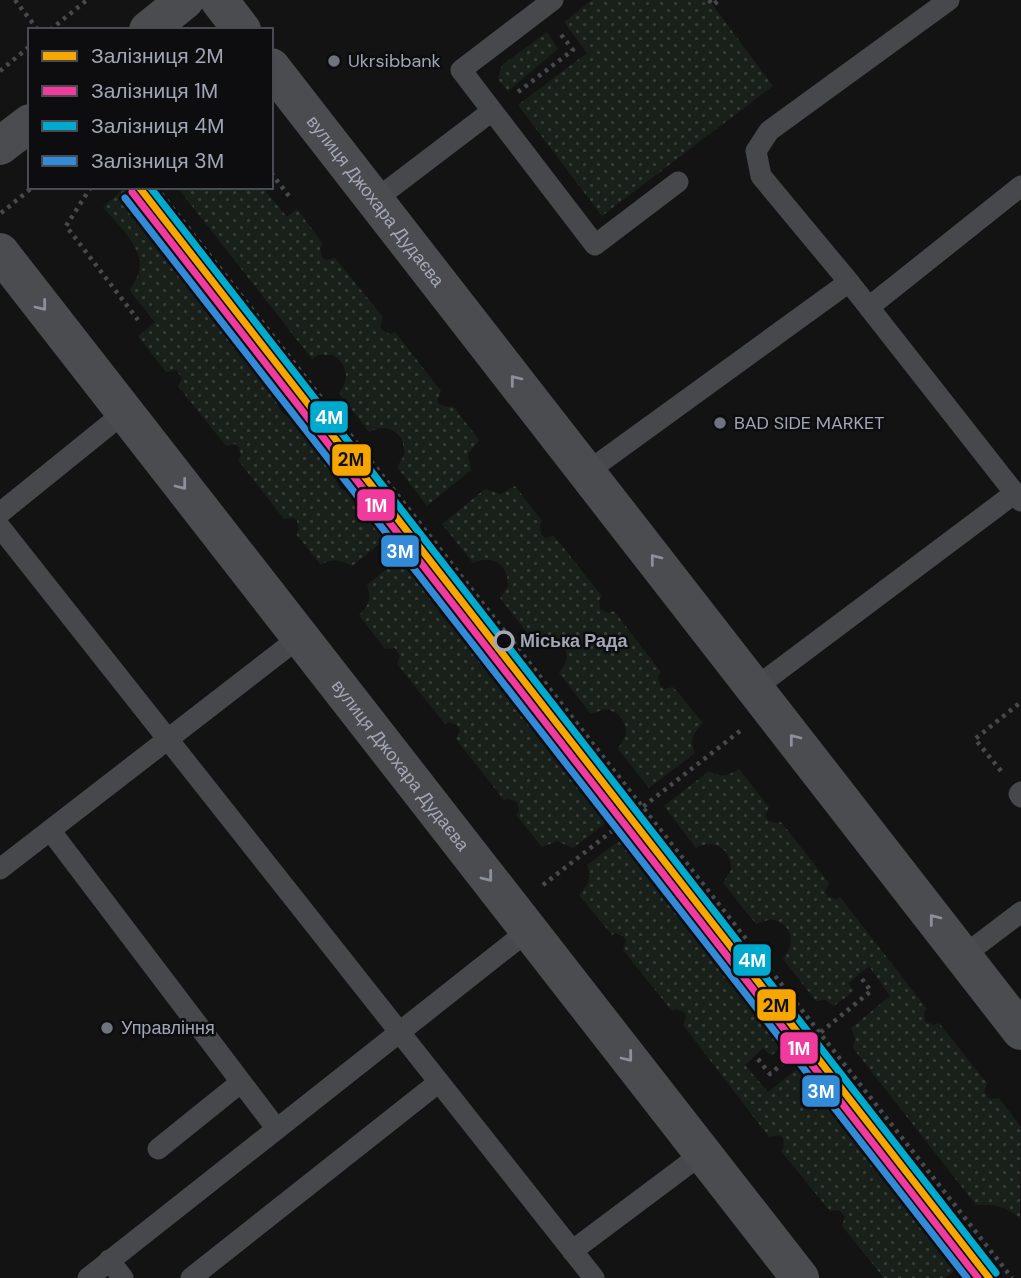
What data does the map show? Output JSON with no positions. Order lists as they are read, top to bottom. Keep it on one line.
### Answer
{"streets":{"street":["вулиця Джохара Дудаєва"]},"places":["Ukrsibbank","BAD SIDE MARKET","Міська Рада","Управління"],"lines":["rail line 2М","rail line 4М","rail line 1М","rail line 3М"],"legend":["Залізниця 2М","Залізниця 1М","Залізниця 4М","Залізниця 3М"]}
